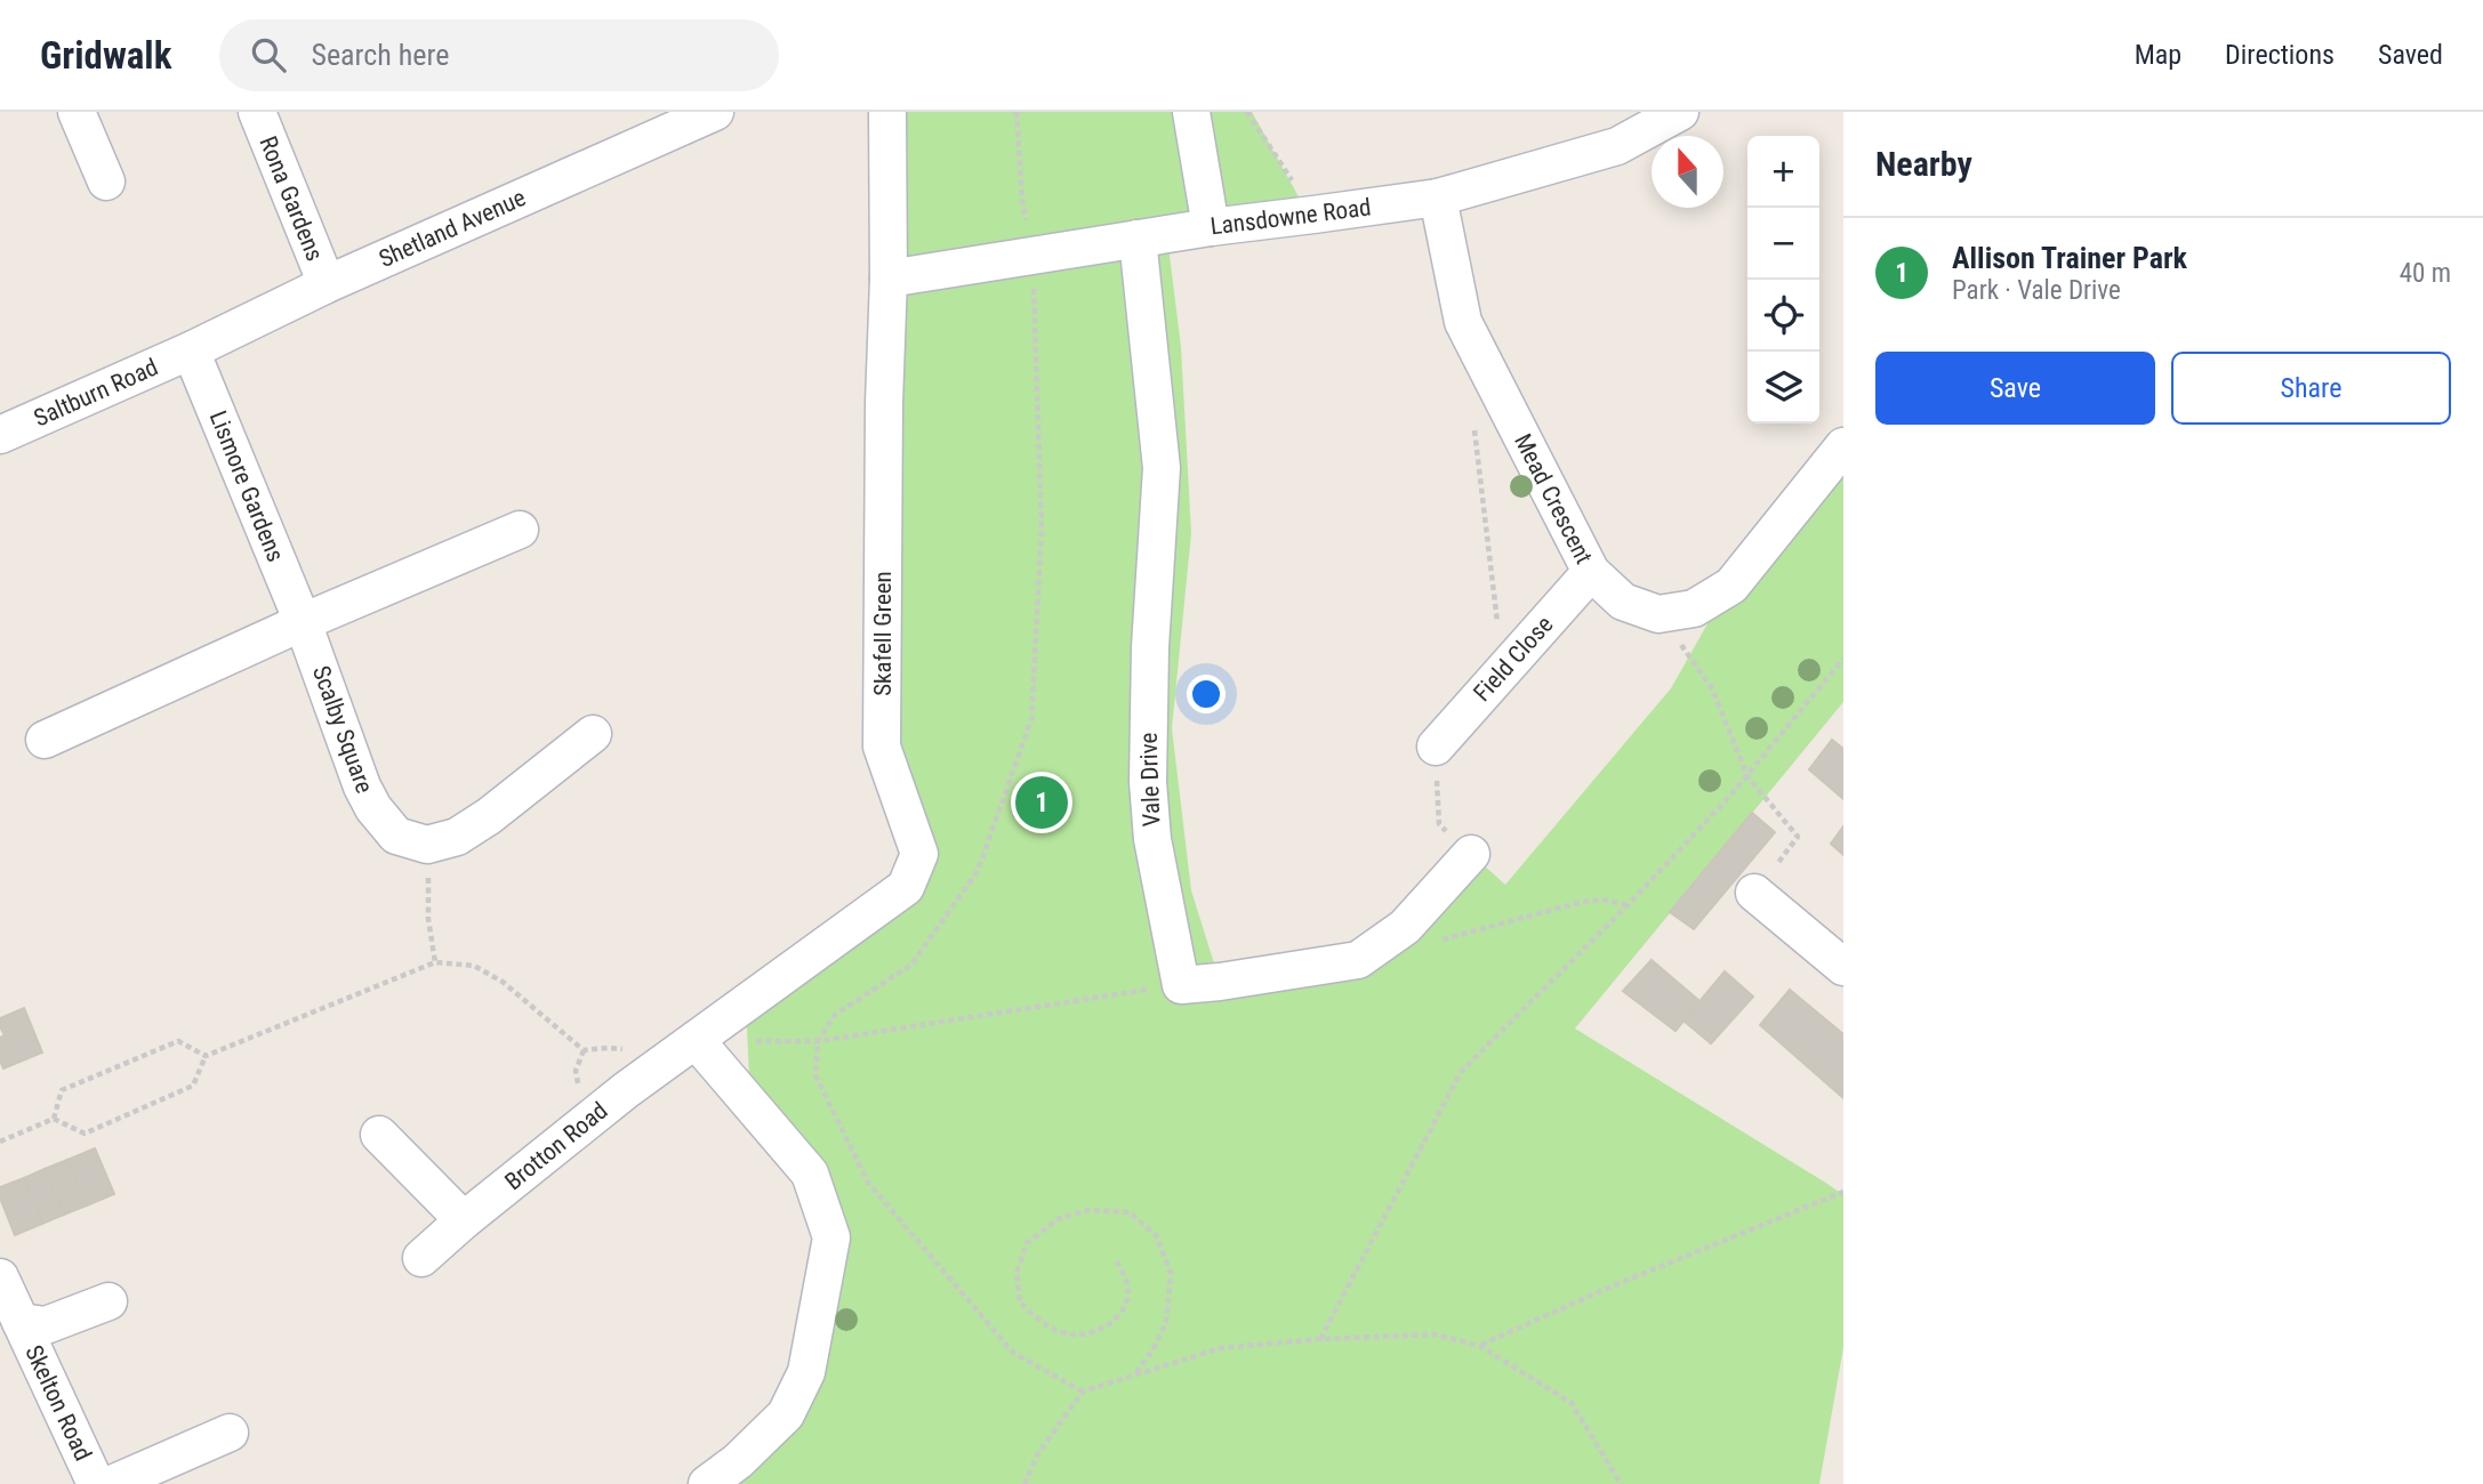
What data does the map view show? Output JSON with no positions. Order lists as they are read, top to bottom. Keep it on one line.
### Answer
{"streets":{"street":["Rona Gardens","Lansdowne Road","Shetland Avenue","Saltburn Road","Lismore Gardens","Mead Crescent","Skafell Green","Field Close","Scalby Square","Vale Drive","Brotton Road","Skelton Road"]},"crossings":[["Rona Gardens","Shetland Avenue"],["Lansdowne Road","Mead Crescent"],["Lansdowne Road","Skafell Green"],["Lansdowne Road","Vale Drive"],["Shetland Avenue","Saltburn Road"],["Shetland Avenue","Lismore Gardens"],["Saltburn Road","Lismore Gardens"],["Lismore Gardens","Scalby Square"],["Mead Crescent","Field Close"],["Skafell Green","Brotton Road"]],"north":"top","page":{"header":"Gridwalk","search":"Search here","nav":["Map","Directions","Saved"],"heading":"Nearby","map_buttons":["+","−"],"list":[{"mark":"1","name":"Allison Trainer Park","note":"Park · Vale Drive","value":"40 m"}],"buttons":["Save","Share"],"pins":"1"}}
